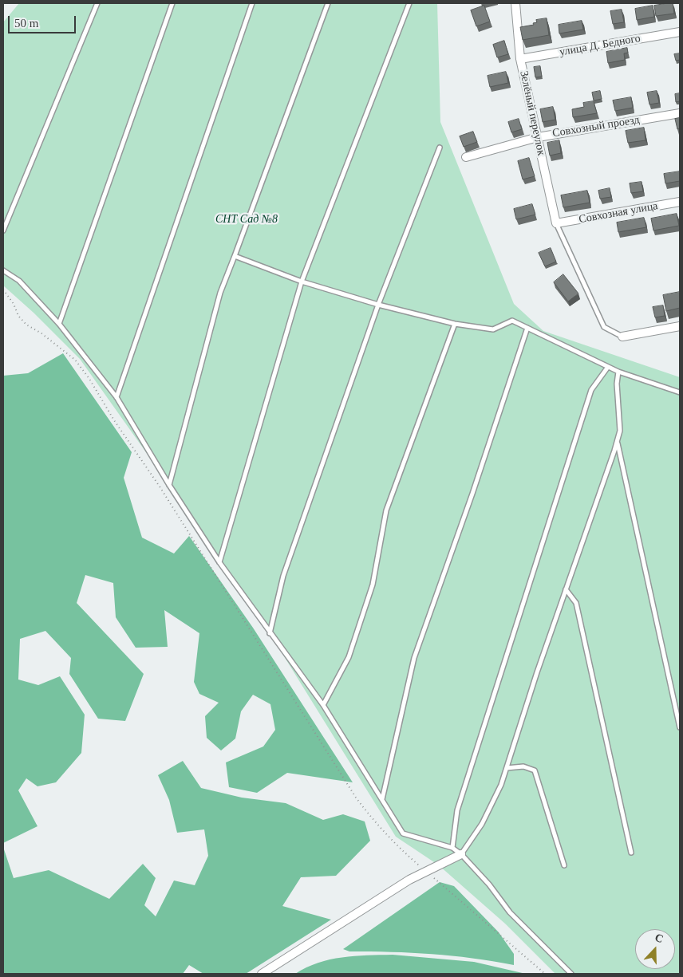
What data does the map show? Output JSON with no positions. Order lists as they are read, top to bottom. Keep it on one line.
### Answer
{"streets":{"street":["улица Д. Бедного","Зелёный переулок","Совхозный проезд","Совхозная улица"]},"crossings":[["улица Д. Бедного","Зелёный переулок"],["Зелёный переулок","Совхозный проезд"],["Зелёный переулок","Совхозная улица"]],"parks":["СНТ Сад №8"],"scale_bar":"50 m","north":"top"}
